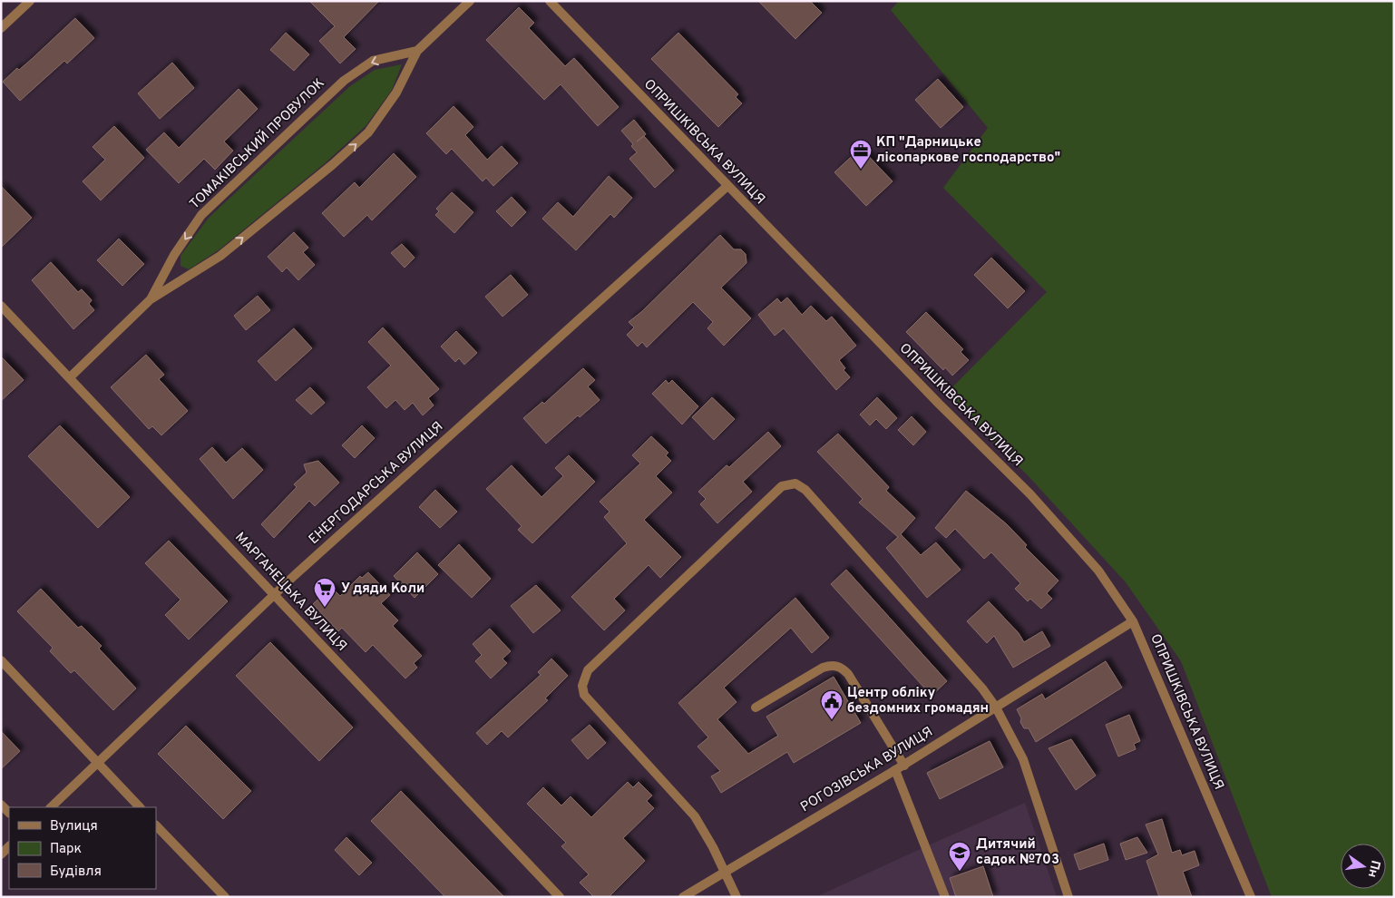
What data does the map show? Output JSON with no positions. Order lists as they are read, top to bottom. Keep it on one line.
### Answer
{"streets":{"street":["ОПРИШКІВСЬКА ВУЛИЦЯ","ТОМАКІВСЬКИЙ ПРОВУЛОК","ЕНЕРГОДАРСЬКА ВУЛИЦЯ","МАРГАНЕЦЬКА ВУЛИЦЯ","РОГОЗІВСЬКА ВУЛИЦЯ"]},"crossings":[["ОПРИШКІВСЬКА ВУЛИЦЯ","ЕНЕРГОДАРСЬКА ВУЛИЦЯ"],["ОПРИШКІВСЬКА ВУЛИЦЯ","РОГОЗІВСЬКА ВУЛИЦЯ"],["ТОМАКІВСЬКИЙ ПРОВУЛОК","МАРГАНЕЦЬКА ВУЛИЦЯ"],["ЕНЕРГОДАРСЬКА ВУЛИЦЯ","МАРГАНЕЦЬКА ВУЛИЦЯ"]],"places":{"office":["КП \"Дарницьке лісопаркове господарство\""],"supermarket":["У дяди Коли"],"public building":["Центр обліку бездомних громадян"],"school or university":["Дитячий садок №703"]},"legend":["Вулиця","Парк","Будівля"],"north":"right"}
